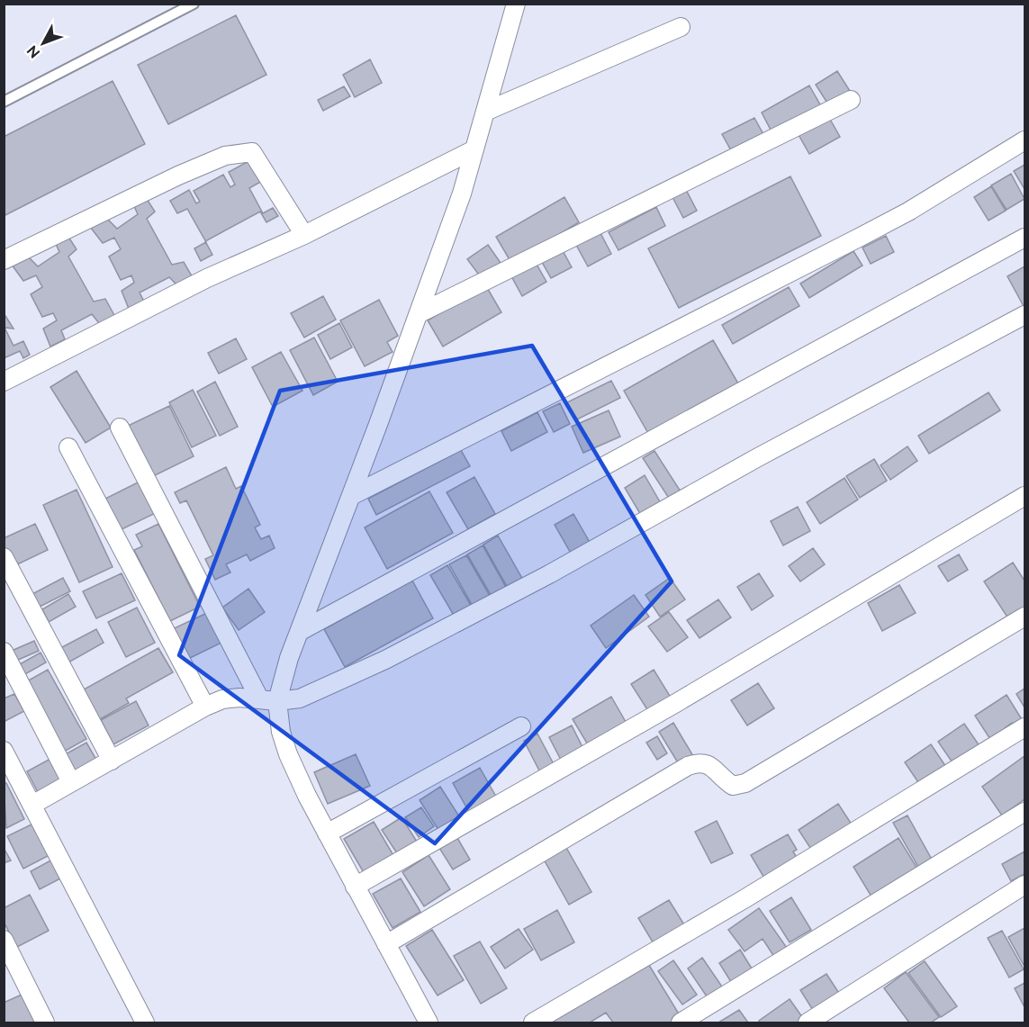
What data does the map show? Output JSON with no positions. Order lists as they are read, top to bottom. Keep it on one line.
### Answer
{"north":"bottom left"}
